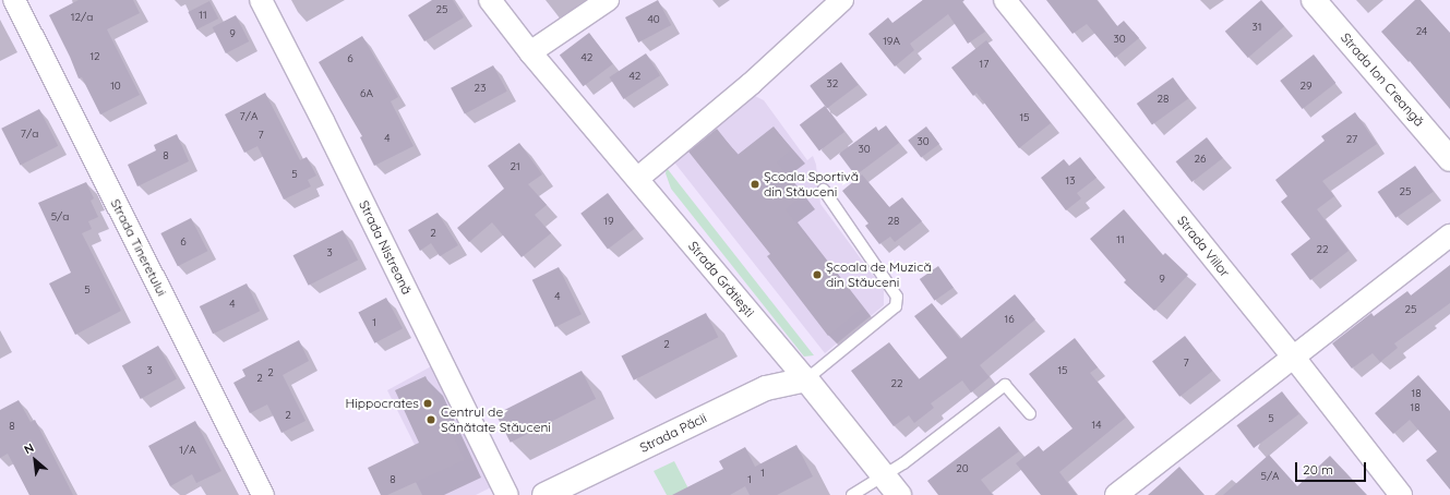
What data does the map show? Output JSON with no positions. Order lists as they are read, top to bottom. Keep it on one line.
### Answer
{"streets":{"street":["Strada Ion Creangă","Strada Viilor","Strada Tineretului","Strada Nistreană","Strada Grătiești","Strada Păcii"]},"crossings":[["Strada Grătiești","Strada Păcii"]],"places":["Școala Sportivă din Stăuceni","Școala de Muzică din Stăuceni","Hippocrates","Centrul de Sănătate Stăuceni"],"house_numbers":["25","11","12/a","40","31","24","9","30","19A","12","42","6","17","42","32","10","29","23","6A","28","7/A","15","7/a","7","4","27","30","30","8","26","21","5","13","25","5/a","19","28","2","11","6","22","3","9","5","4","4","25","16","1","2","7","3","15","2","2","22","18","18","2","5","14","8","1/A","20","1","5/A","8","1"],"scale_bar":"20 m","north":"top left"}
